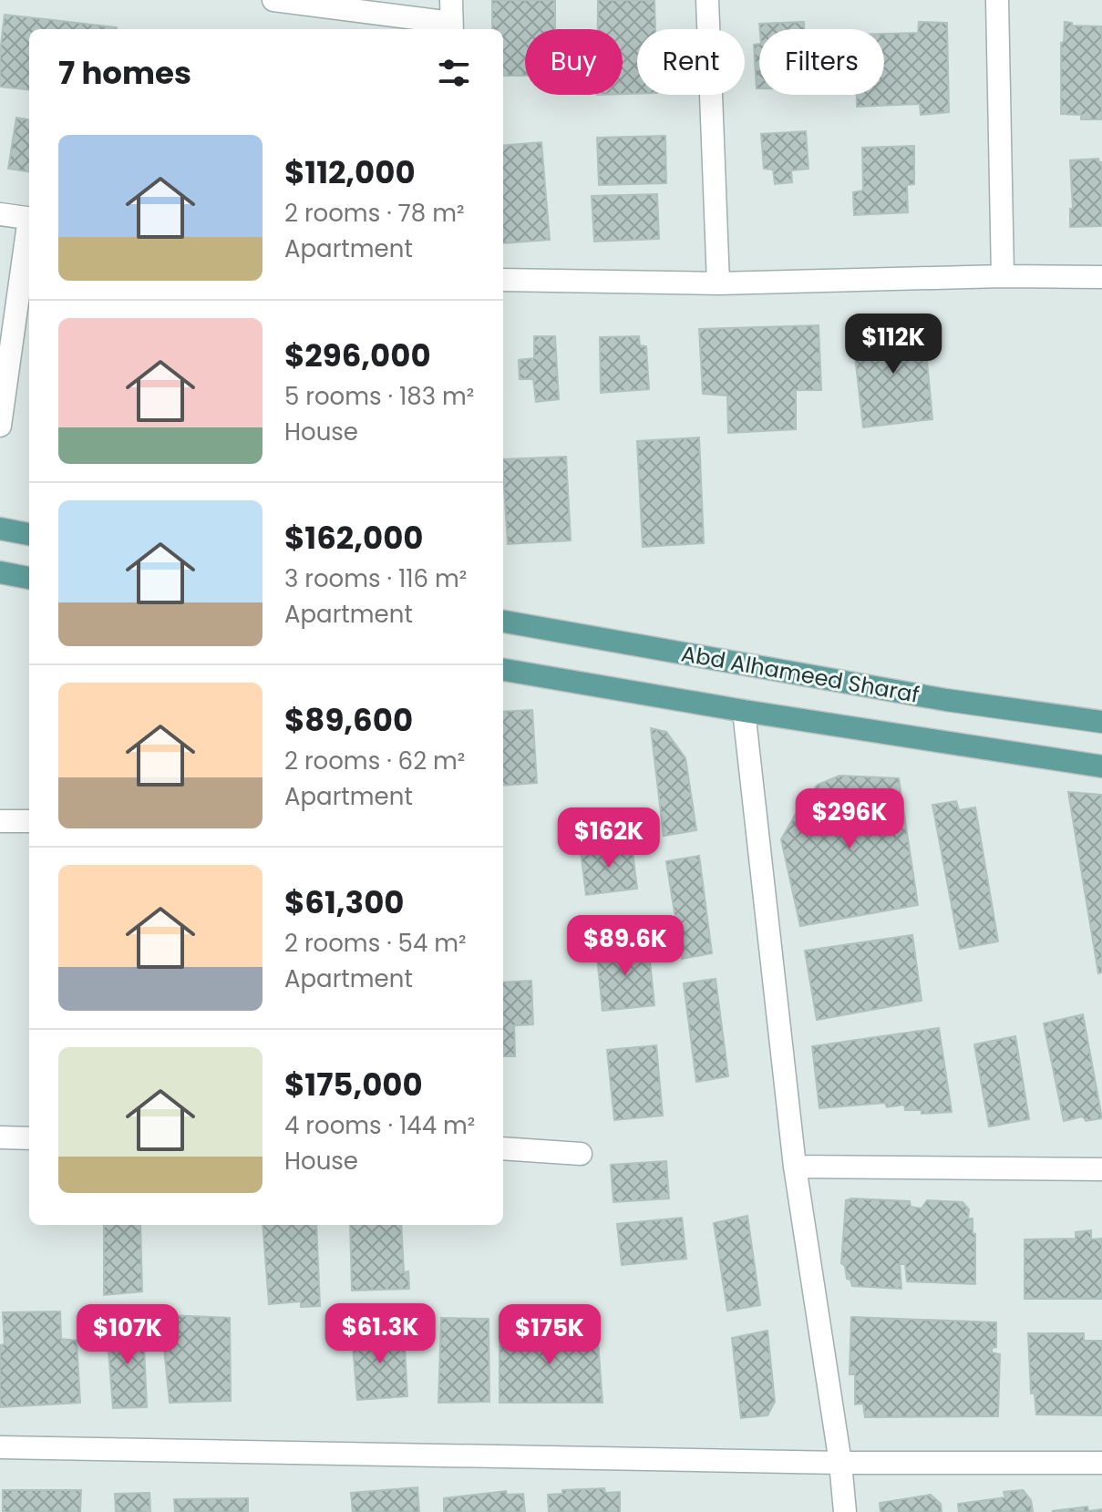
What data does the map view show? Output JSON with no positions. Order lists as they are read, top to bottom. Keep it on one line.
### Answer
{"streets":{"main road":["Abd Alhameed Sharaf"]},"page":{"chip":["Buy","Rent","Filters"],"heading":"7 homes","list":[{"name":"$112,000","note":"2 rooms · 78 m² · Apartment"},{"name":"$296,000","note":"5 rooms · 183 m² · House"},{"name":"$162,000","note":"3 rooms · 116 m² · Apartment"},{"name":"$89,600","note":"2 rooms · 62 m² · Apartment"},{"name":"$61,300","note":"2 rooms · 54 m² · Apartment"},{"name":"$175,000","note":"4 rooms · 144 m² · House"}],"price":["$112K","$296K","$162K","$89.6K","$61.3K","$107K","$175K"]}}
